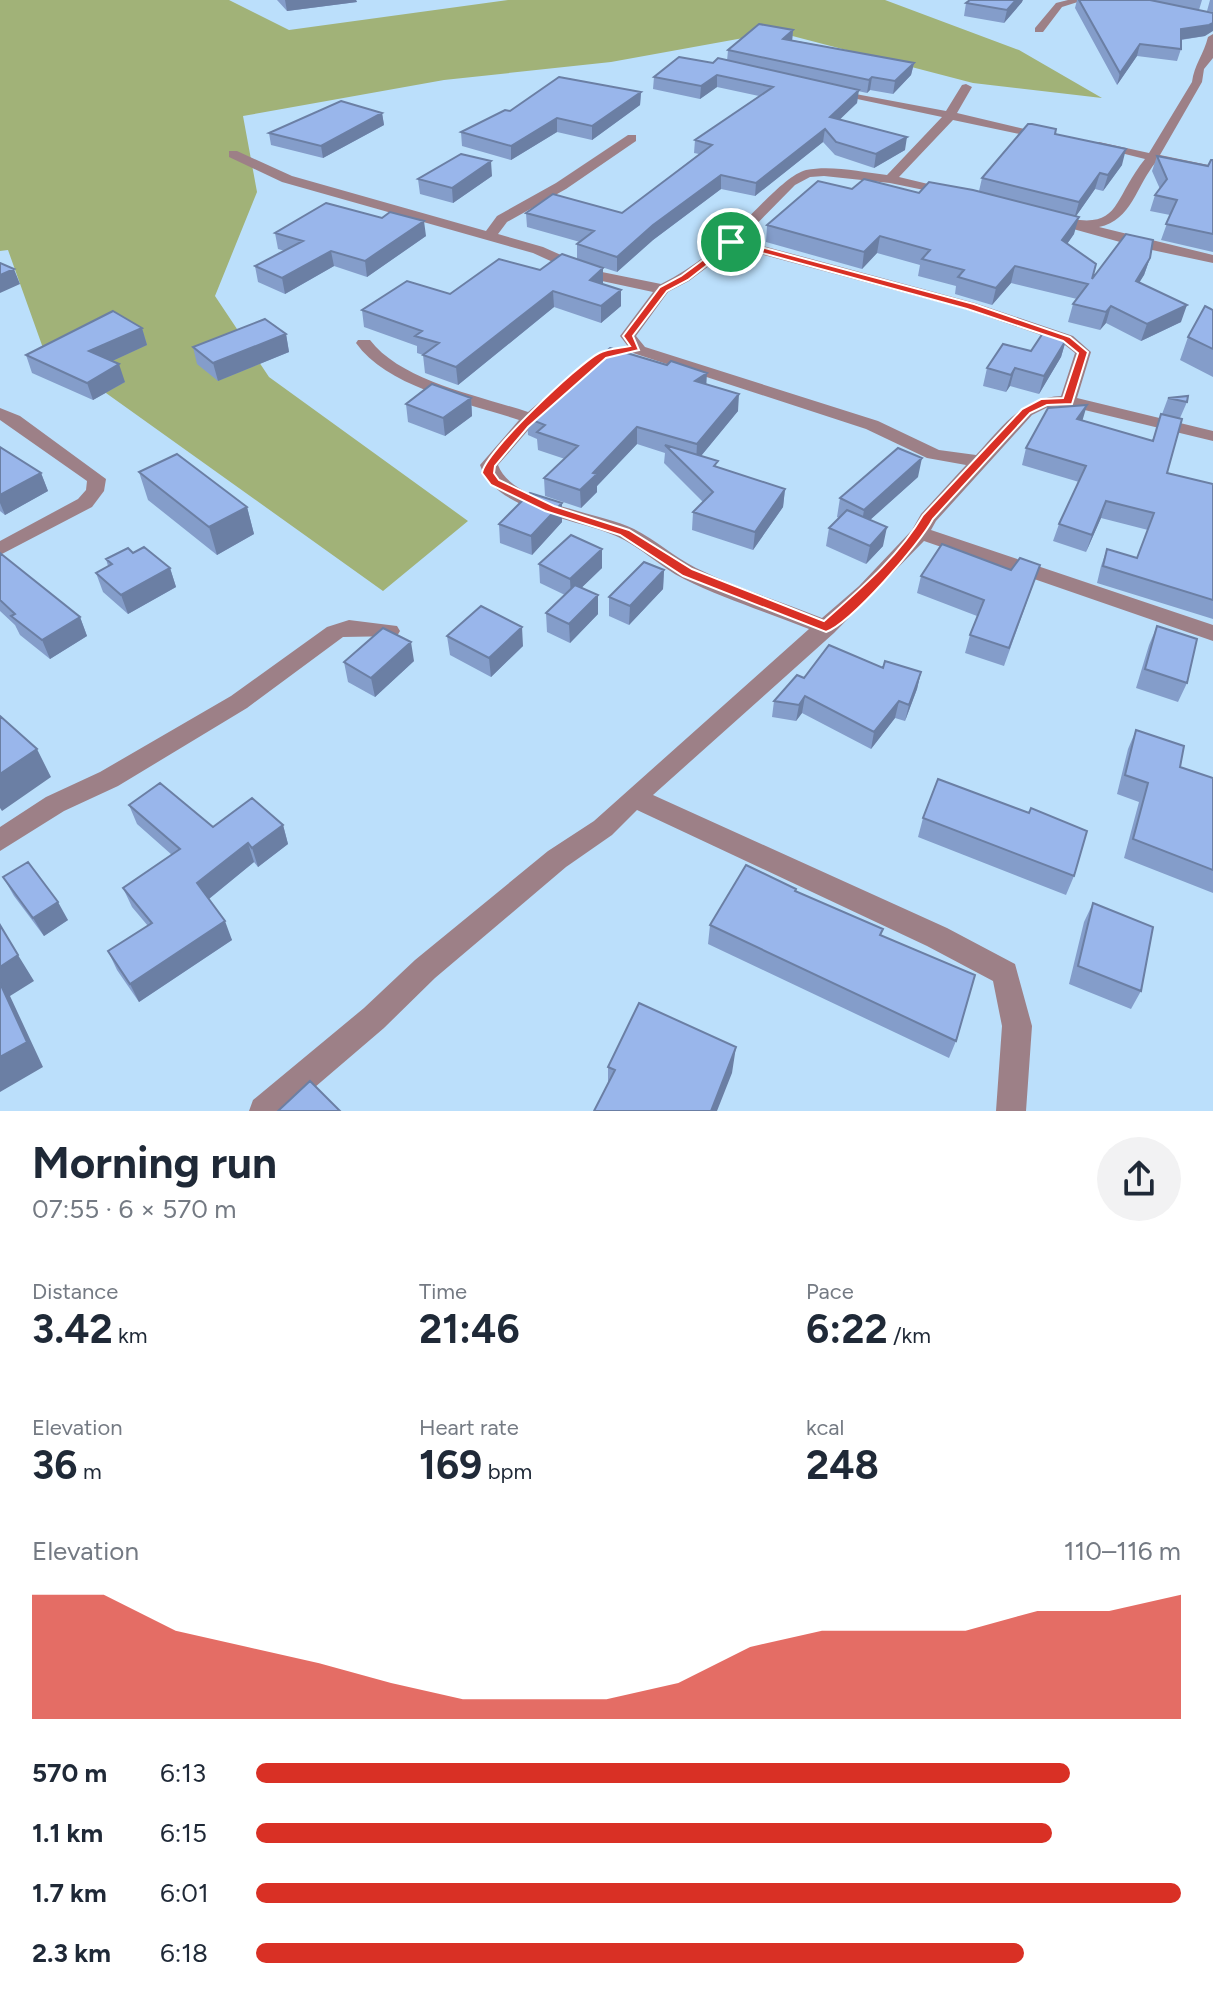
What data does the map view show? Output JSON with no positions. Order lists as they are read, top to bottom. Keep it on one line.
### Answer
{"page":{"heading":["Morning run","07:55 · 6 × 570 m"],"stats":[["Distance","3.42 km"],["Time","21:46"],["Pace","6:22 /km"],["Elevation","36 m"],["Heart rate","169 bpm"],["kcal","248"]],"chart":["Elevation","110–116 m"],"list":[{"name":"570 m","note":"6:13"},{"name":"1.1 km","note":"6:15"},{"name":"1.7 km","note":"6:01"},{"name":"2.3 km","note":"6:18"}]}}
